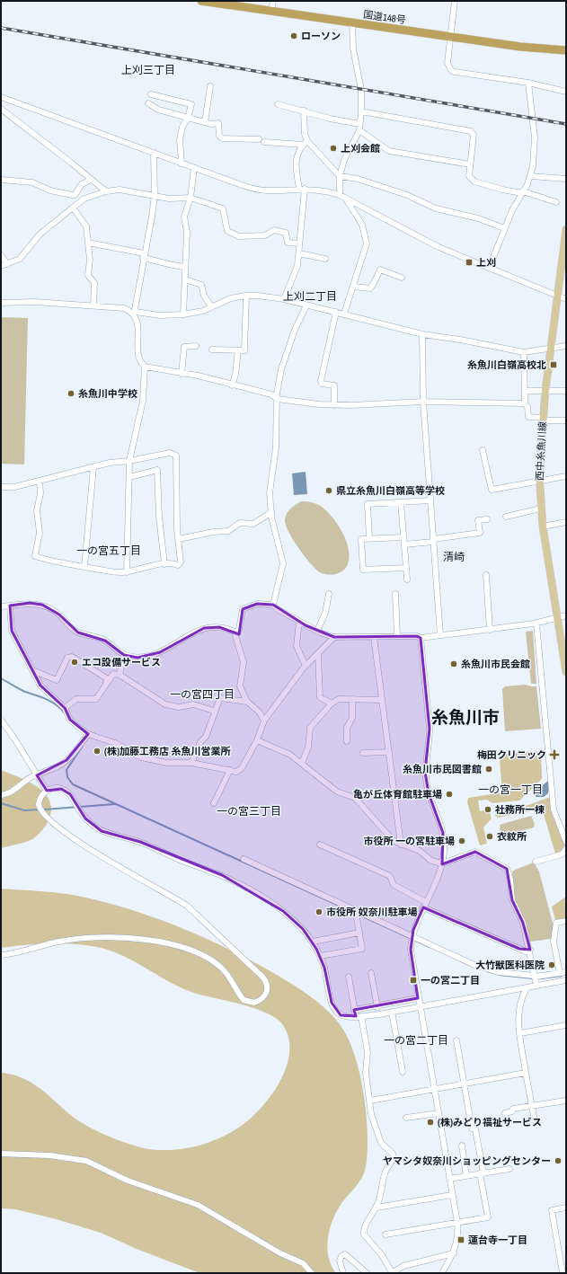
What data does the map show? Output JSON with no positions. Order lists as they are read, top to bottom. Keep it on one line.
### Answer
{"streets":{"highway":["国道148号"],"main road":["西中糸魚川線"]},"districts":["上刈三丁目","上刈二丁目","一の宮五丁目","清崎","一の宮四丁目","糸魚川市","一の宮一丁目","一の宮三丁目","一の宮二丁目"],"places":{"other":["ローソン","上刈会館","糸魚川中学校","県立糸魚川白嶺高等学校","エコ設備サービス","糸魚川市民会館","(株)加藤工務店 糸魚川営業所","糸魚川市民図書館","亀が丘体育館駐車場","社務所一棟","衣紋所","市役所 一の宮駐車場","市役所 奴奈川駐車場","大竹獣医科医院","(株)みどり福祉サービス","ヤマシタ奴奈川ショッピングセンター"],"transit":["上刈","糸魚川白嶺高校北","一の宮二丁目","蓮台寺一丁目"],"health":["梅田クリニック"]}}
